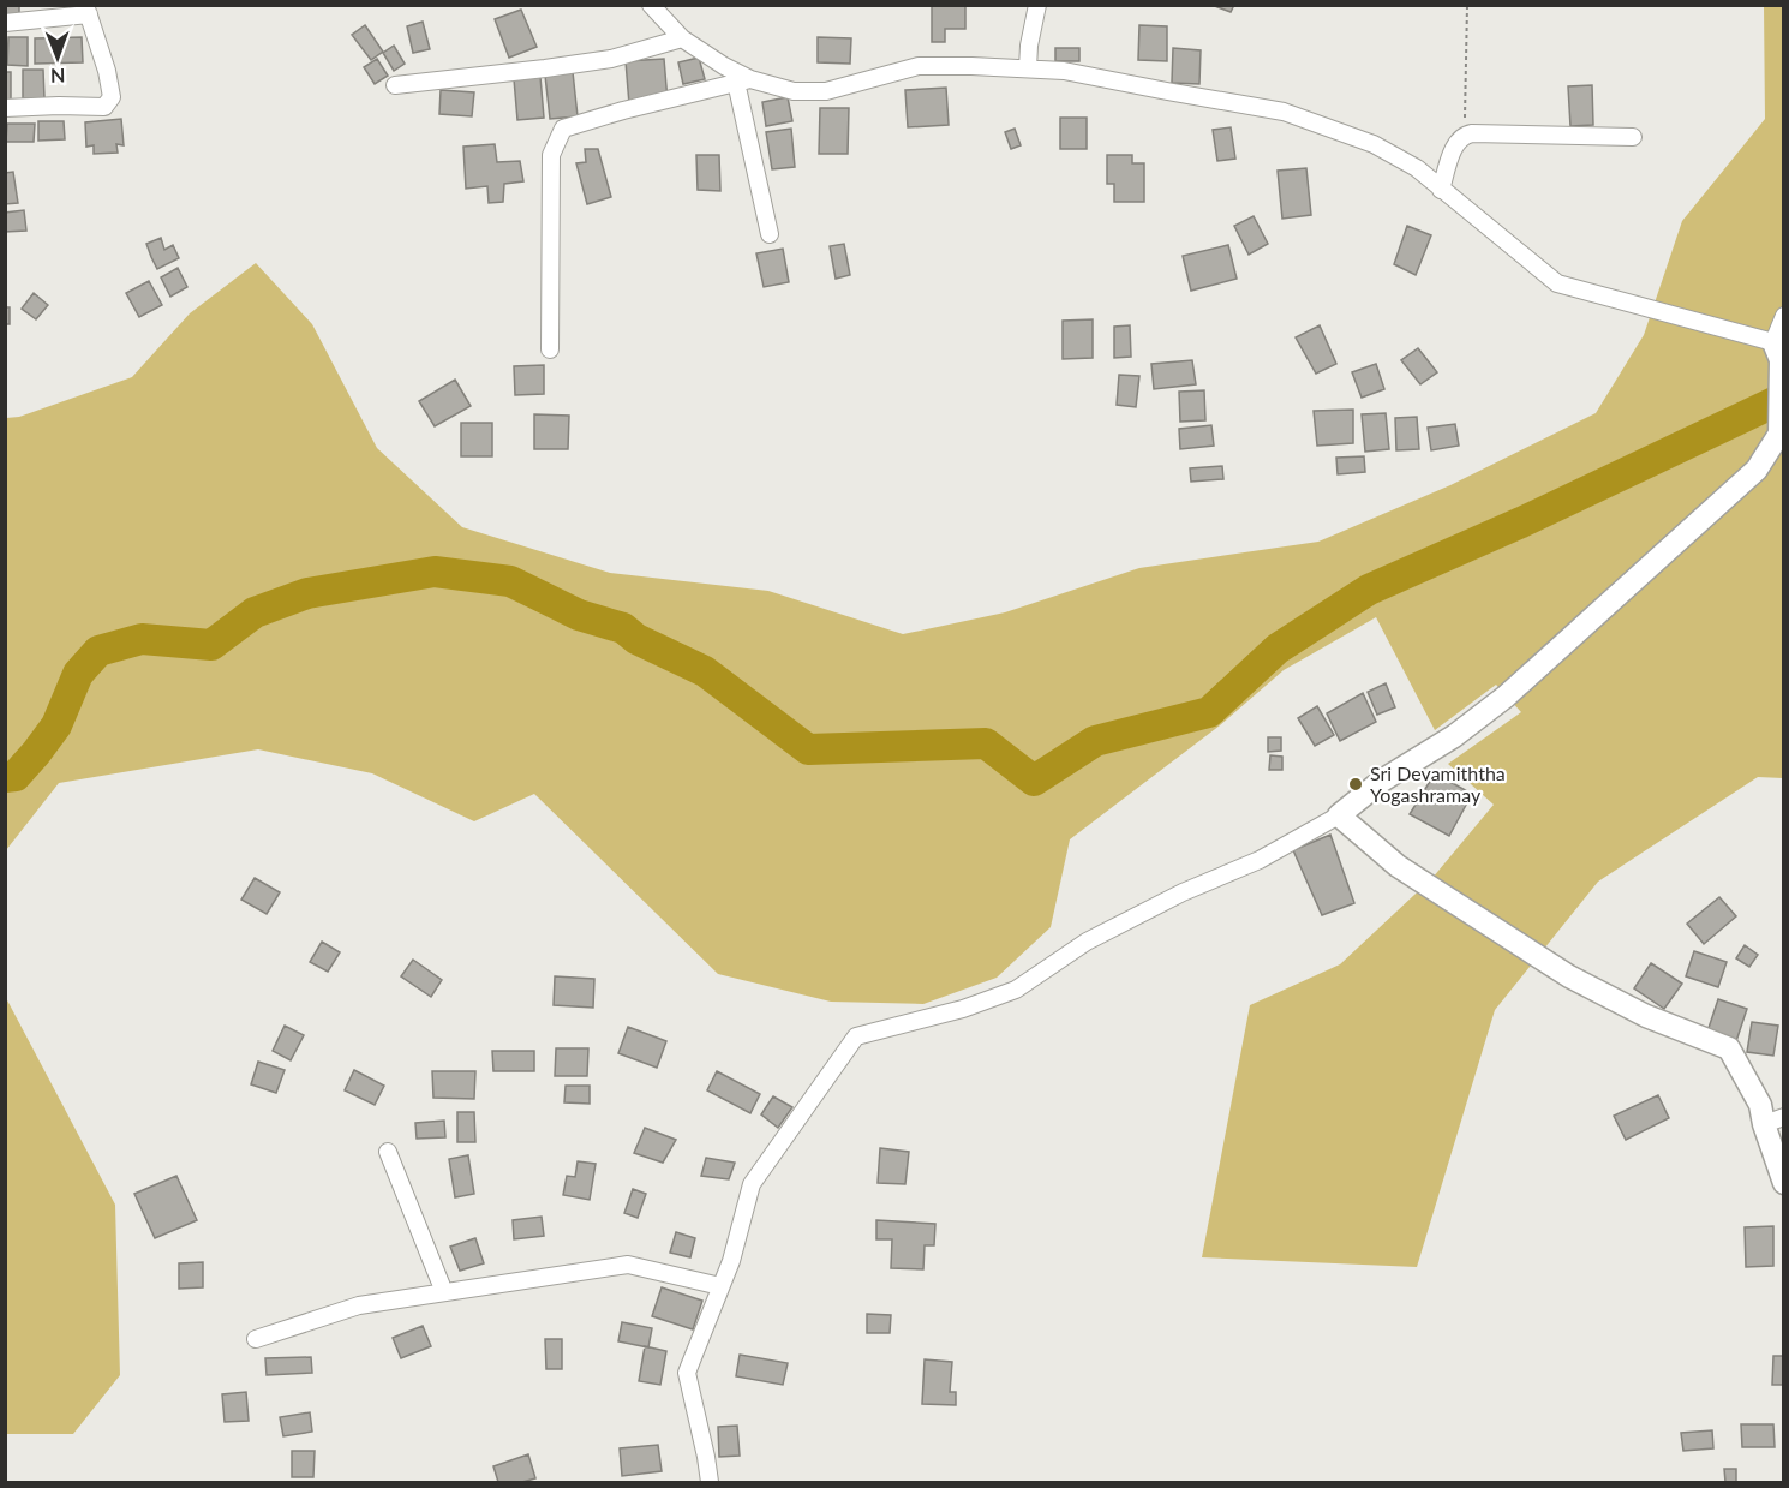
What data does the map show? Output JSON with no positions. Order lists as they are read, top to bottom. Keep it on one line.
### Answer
{"places":["Sri Devamiththa Yogashramay"],"north":"bottom"}
